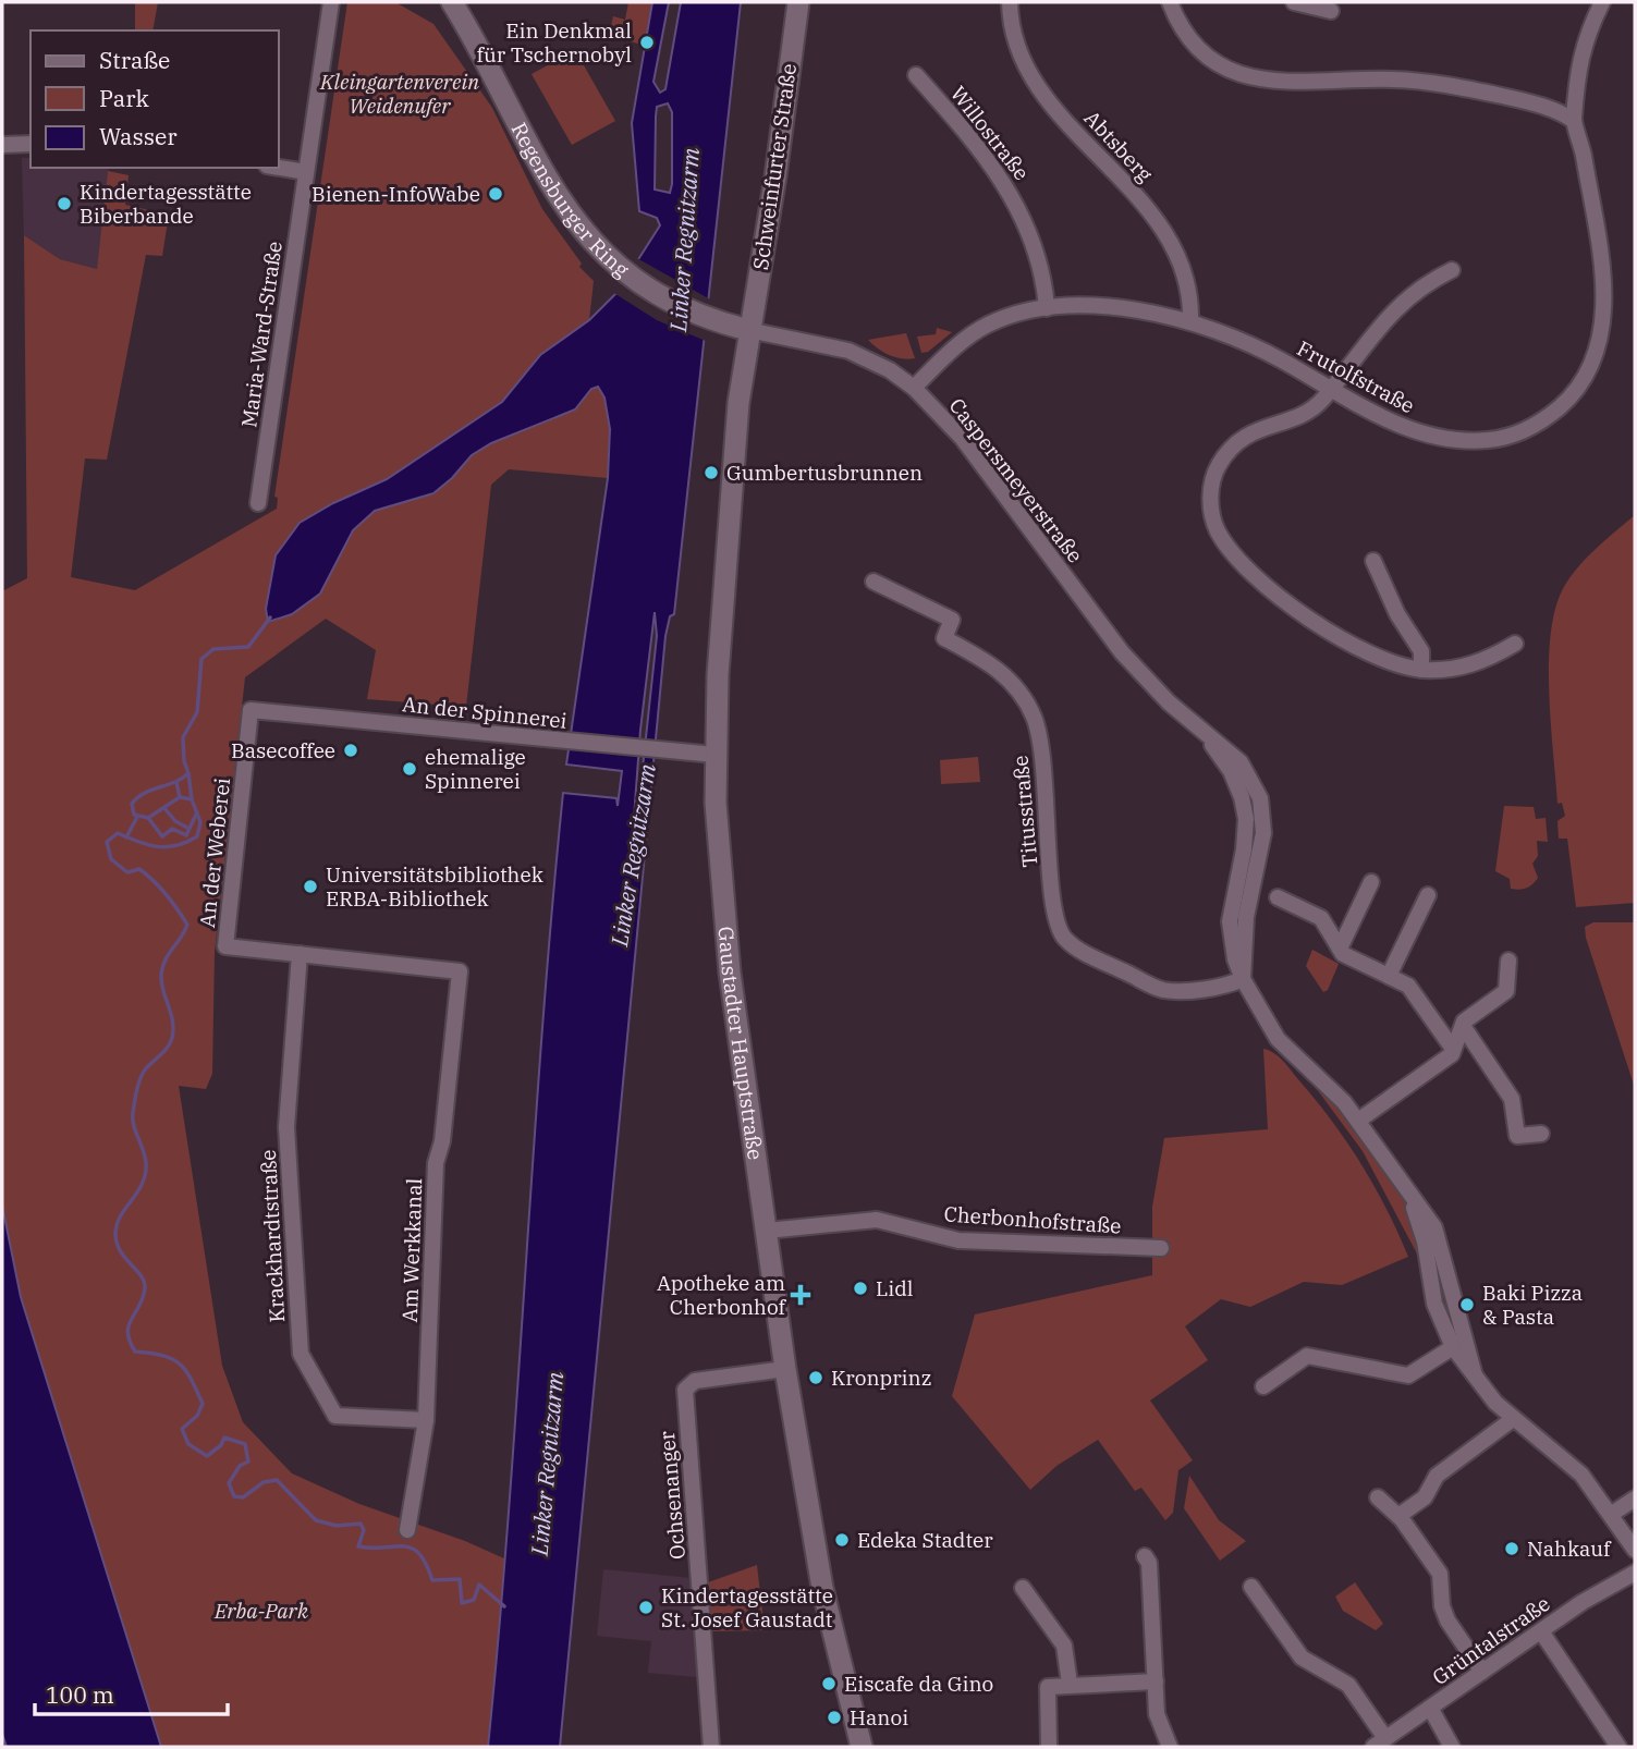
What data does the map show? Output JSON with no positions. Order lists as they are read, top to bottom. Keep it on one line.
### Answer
{"streets":{"street":["Willostraße","Abtsberg","Schweinfurter Straße","Regensburger Ring","Maria-Ward-Straße","Frutolfstraße","Caspersmeyerstraße","An der Spinnerei","Titusstraße","An der Weberei","Gaustadter Hauptstraße","Cherbonhofstraße","Krackhardtstraße","Am Werkkanal","Ochsenanger","Grüntalstraße"]},"crossings":[["Willostraße","Frutolfstraße"],["Abtsberg","Frutolfstraße"],["Schweinfurter Straße","Regensburger Ring"],["Schweinfurter Straße","Caspersmeyerstraße"],["Schweinfurter Straße","Gaustadter Hauptstraße"],["Regensburger Ring","Caspersmeyerstraße"],["Regensburger Ring","Gaustadter Hauptstraße"],["Frutolfstraße","Caspersmeyerstraße"],["Caspersmeyerstraße","Titusstraße"],["Caspersmeyerstraße","Gaustadter Hauptstraße"],["An der Spinnerei","An der Weberei"],["An der Spinnerei","Gaustadter Hauptstraße"],["An der Weberei","Krackhardtstraße"],["An der Weberei","Am Werkkanal"],["Gaustadter Hauptstraße","Cherbonhofstraße"],["Gaustadter Hauptstraße","Ochsenanger"],["Krackhardtstraße","Am Werkkanal"]],"water":["Linker Regnitzarm"],"parks":["Kleingartenverein Weidenufer","Erba-Park"],"places":{"other":["Ein Denkmal für Tschernobyl","Bienen-InfoWabe","Kindertagesstätte Biberbande","Gumbertusbrunnen","Basecoffee","ehemalige Spinnerei","Universitätsbibliothek ERBA-Bibliothek","Lidl","Baki Pizza & Pasta","Kronprinz","Edeka Stadter","Nahkauf","Kindertagesstätte St. Josef Gaustadt","Eiscafe da Gino","Hanoi"],"health":["Apotheke am Cherbonhof"]},"legend":["Straße","Park","Wasser"],"scale_bar":"100 m"}
